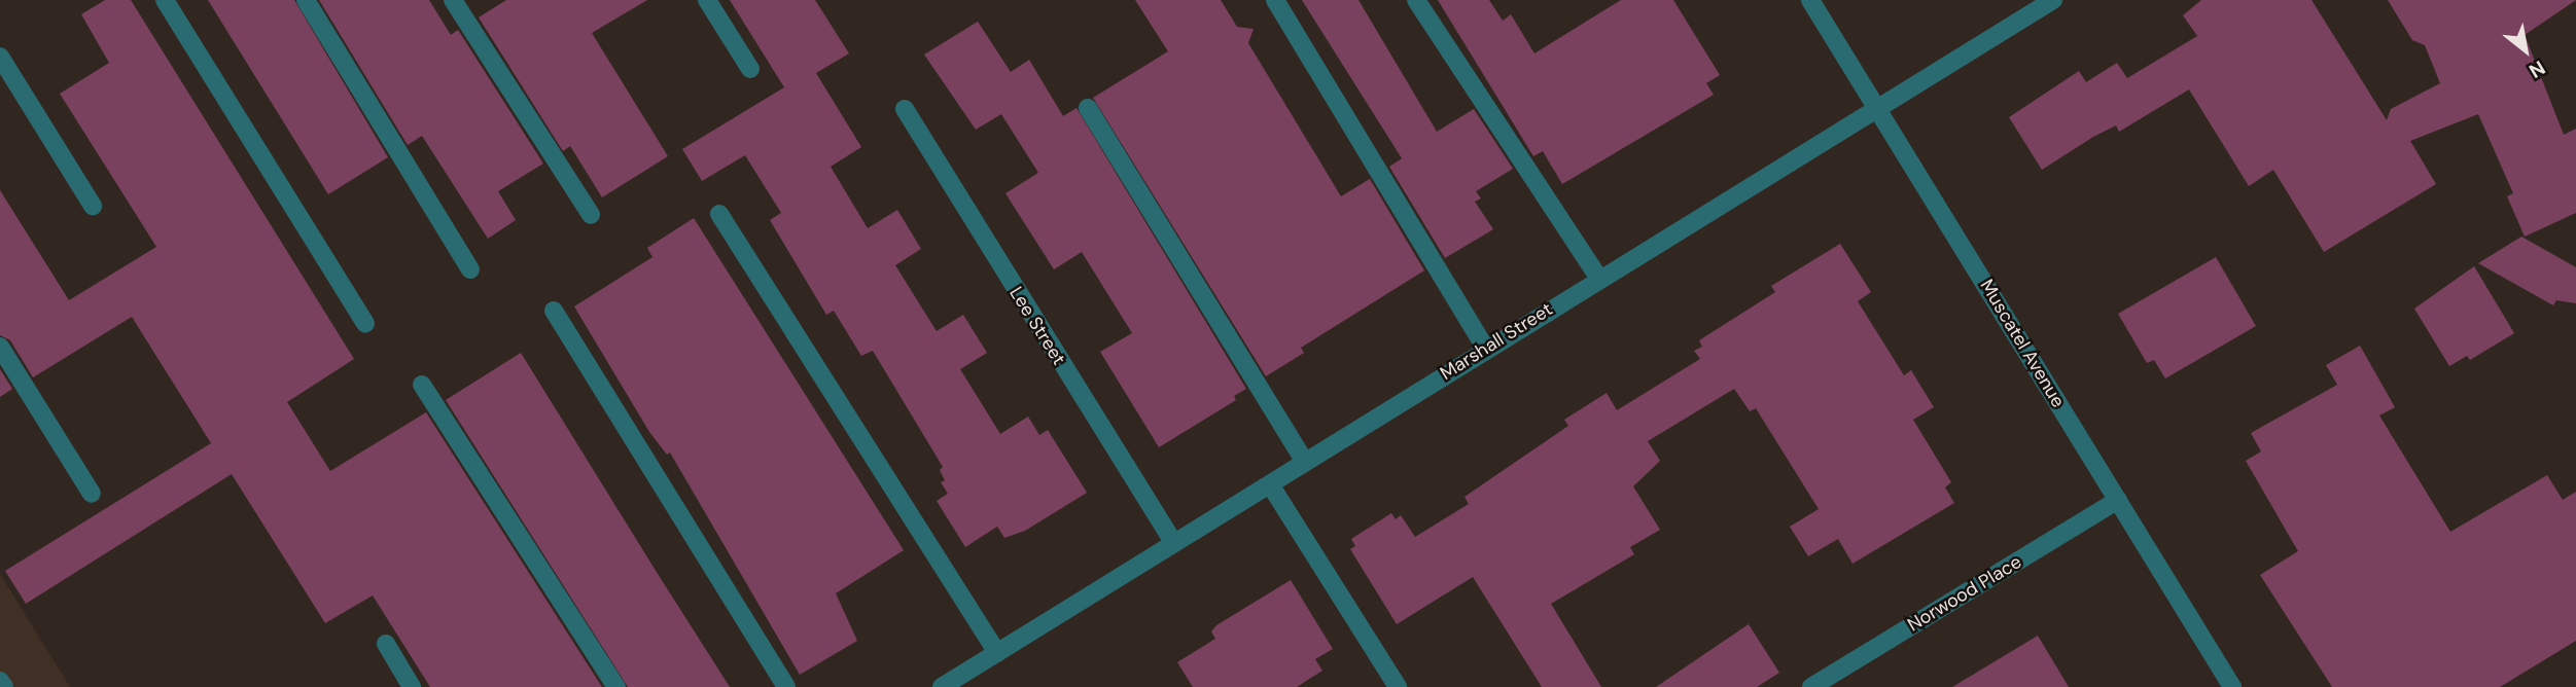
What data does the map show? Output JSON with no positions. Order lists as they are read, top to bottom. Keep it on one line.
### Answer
{"streets":{"street":["Lee Street","Marshall Street","Muscatel Avenue","Norwood Place"]},"crossings":[["Lee Street","Marshall Street"],["Marshall Street","Muscatel Avenue"],["Muscatel Avenue","Norwood Place"]],"north":"bottom right"}
